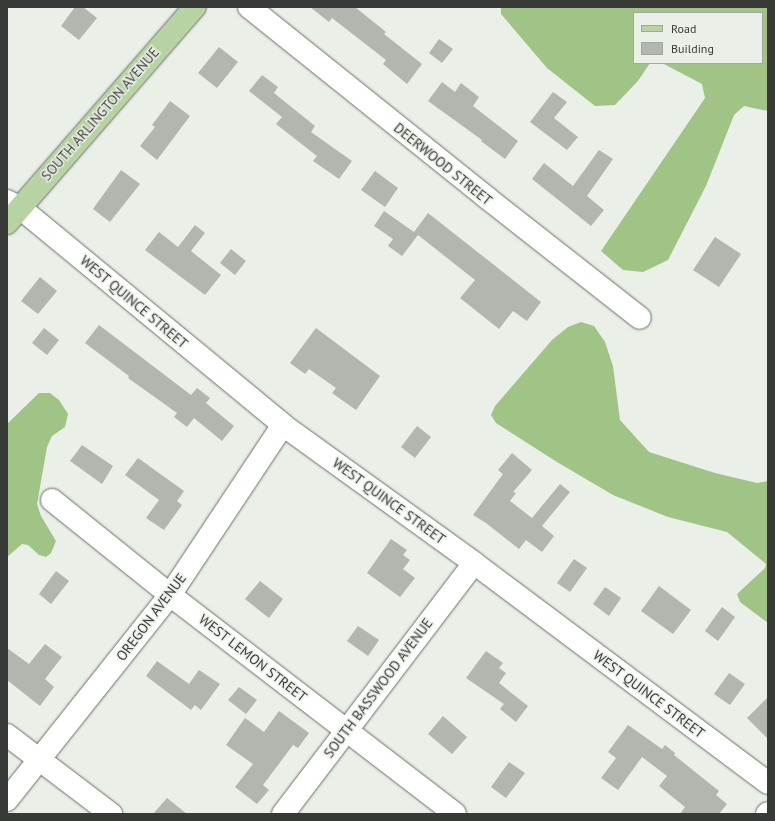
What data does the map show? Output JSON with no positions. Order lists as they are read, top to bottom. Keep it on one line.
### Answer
{"streets":{"main road":["SOUTH ARLINGTON AVENUE"],"street":["DEERWOOD STREET","WEST QUINCE STREET","OREGON AVENUE","WEST LEMON STREET","SOUTH BASSWOOD AVENUE"]},"crossings":[["SOUTH ARLINGTON AVENUE","WEST QUINCE STREET"],["WEST QUINCE STREET","OREGON AVENUE"],["WEST QUINCE STREET","SOUTH BASSWOOD AVENUE"],["OREGON AVENUE","WEST LEMON STREET"],["WEST LEMON STREET","SOUTH BASSWOOD AVENUE"]],"legend":["Road","Building"]}
